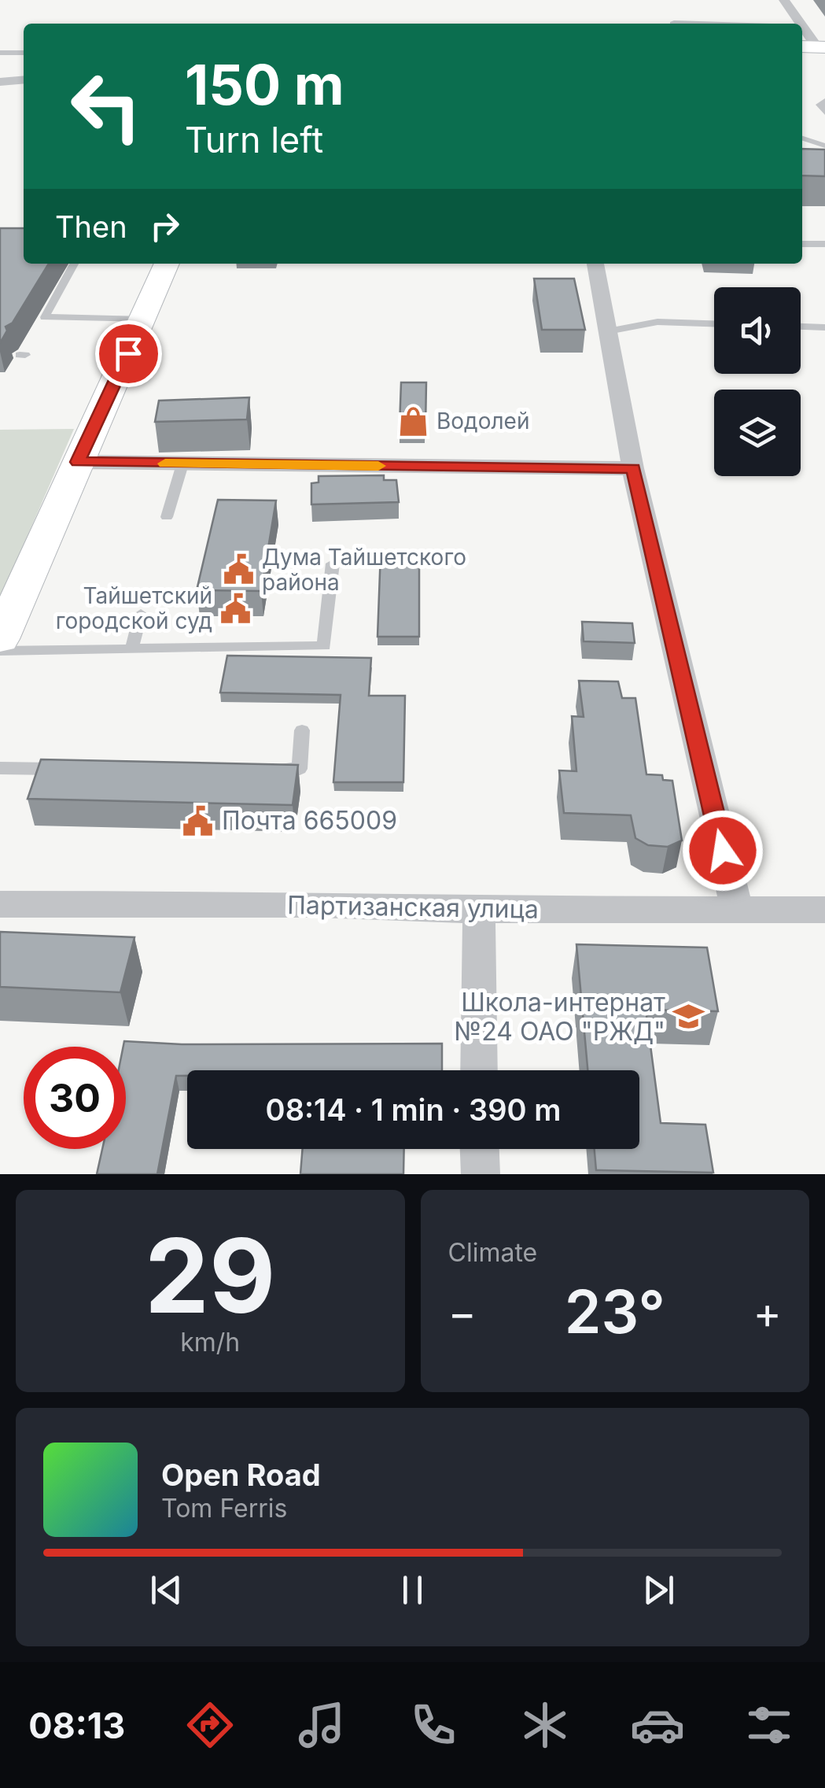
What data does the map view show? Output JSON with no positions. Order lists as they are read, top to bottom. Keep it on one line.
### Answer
{"streets":{"street":["Партизанская улица"]},"places":{"shop":["Водолей"],"public building":["Дума Тайшетского района","Тайшетский городской суд","Почта 665009"],"school or university":["Школа-интернат №24 ОАО \"РЖД\""]},"page":{"turn":["150 m","Turn left"],"then":"Then","limit":"30","trip":"08:14 · 1 min · 390 m","tile":[["29","km/h"],"Climate"],"heat":["−","23°","+"],"song":["Open Road","Tom Ferris"],"tabs":"08:13"}}
